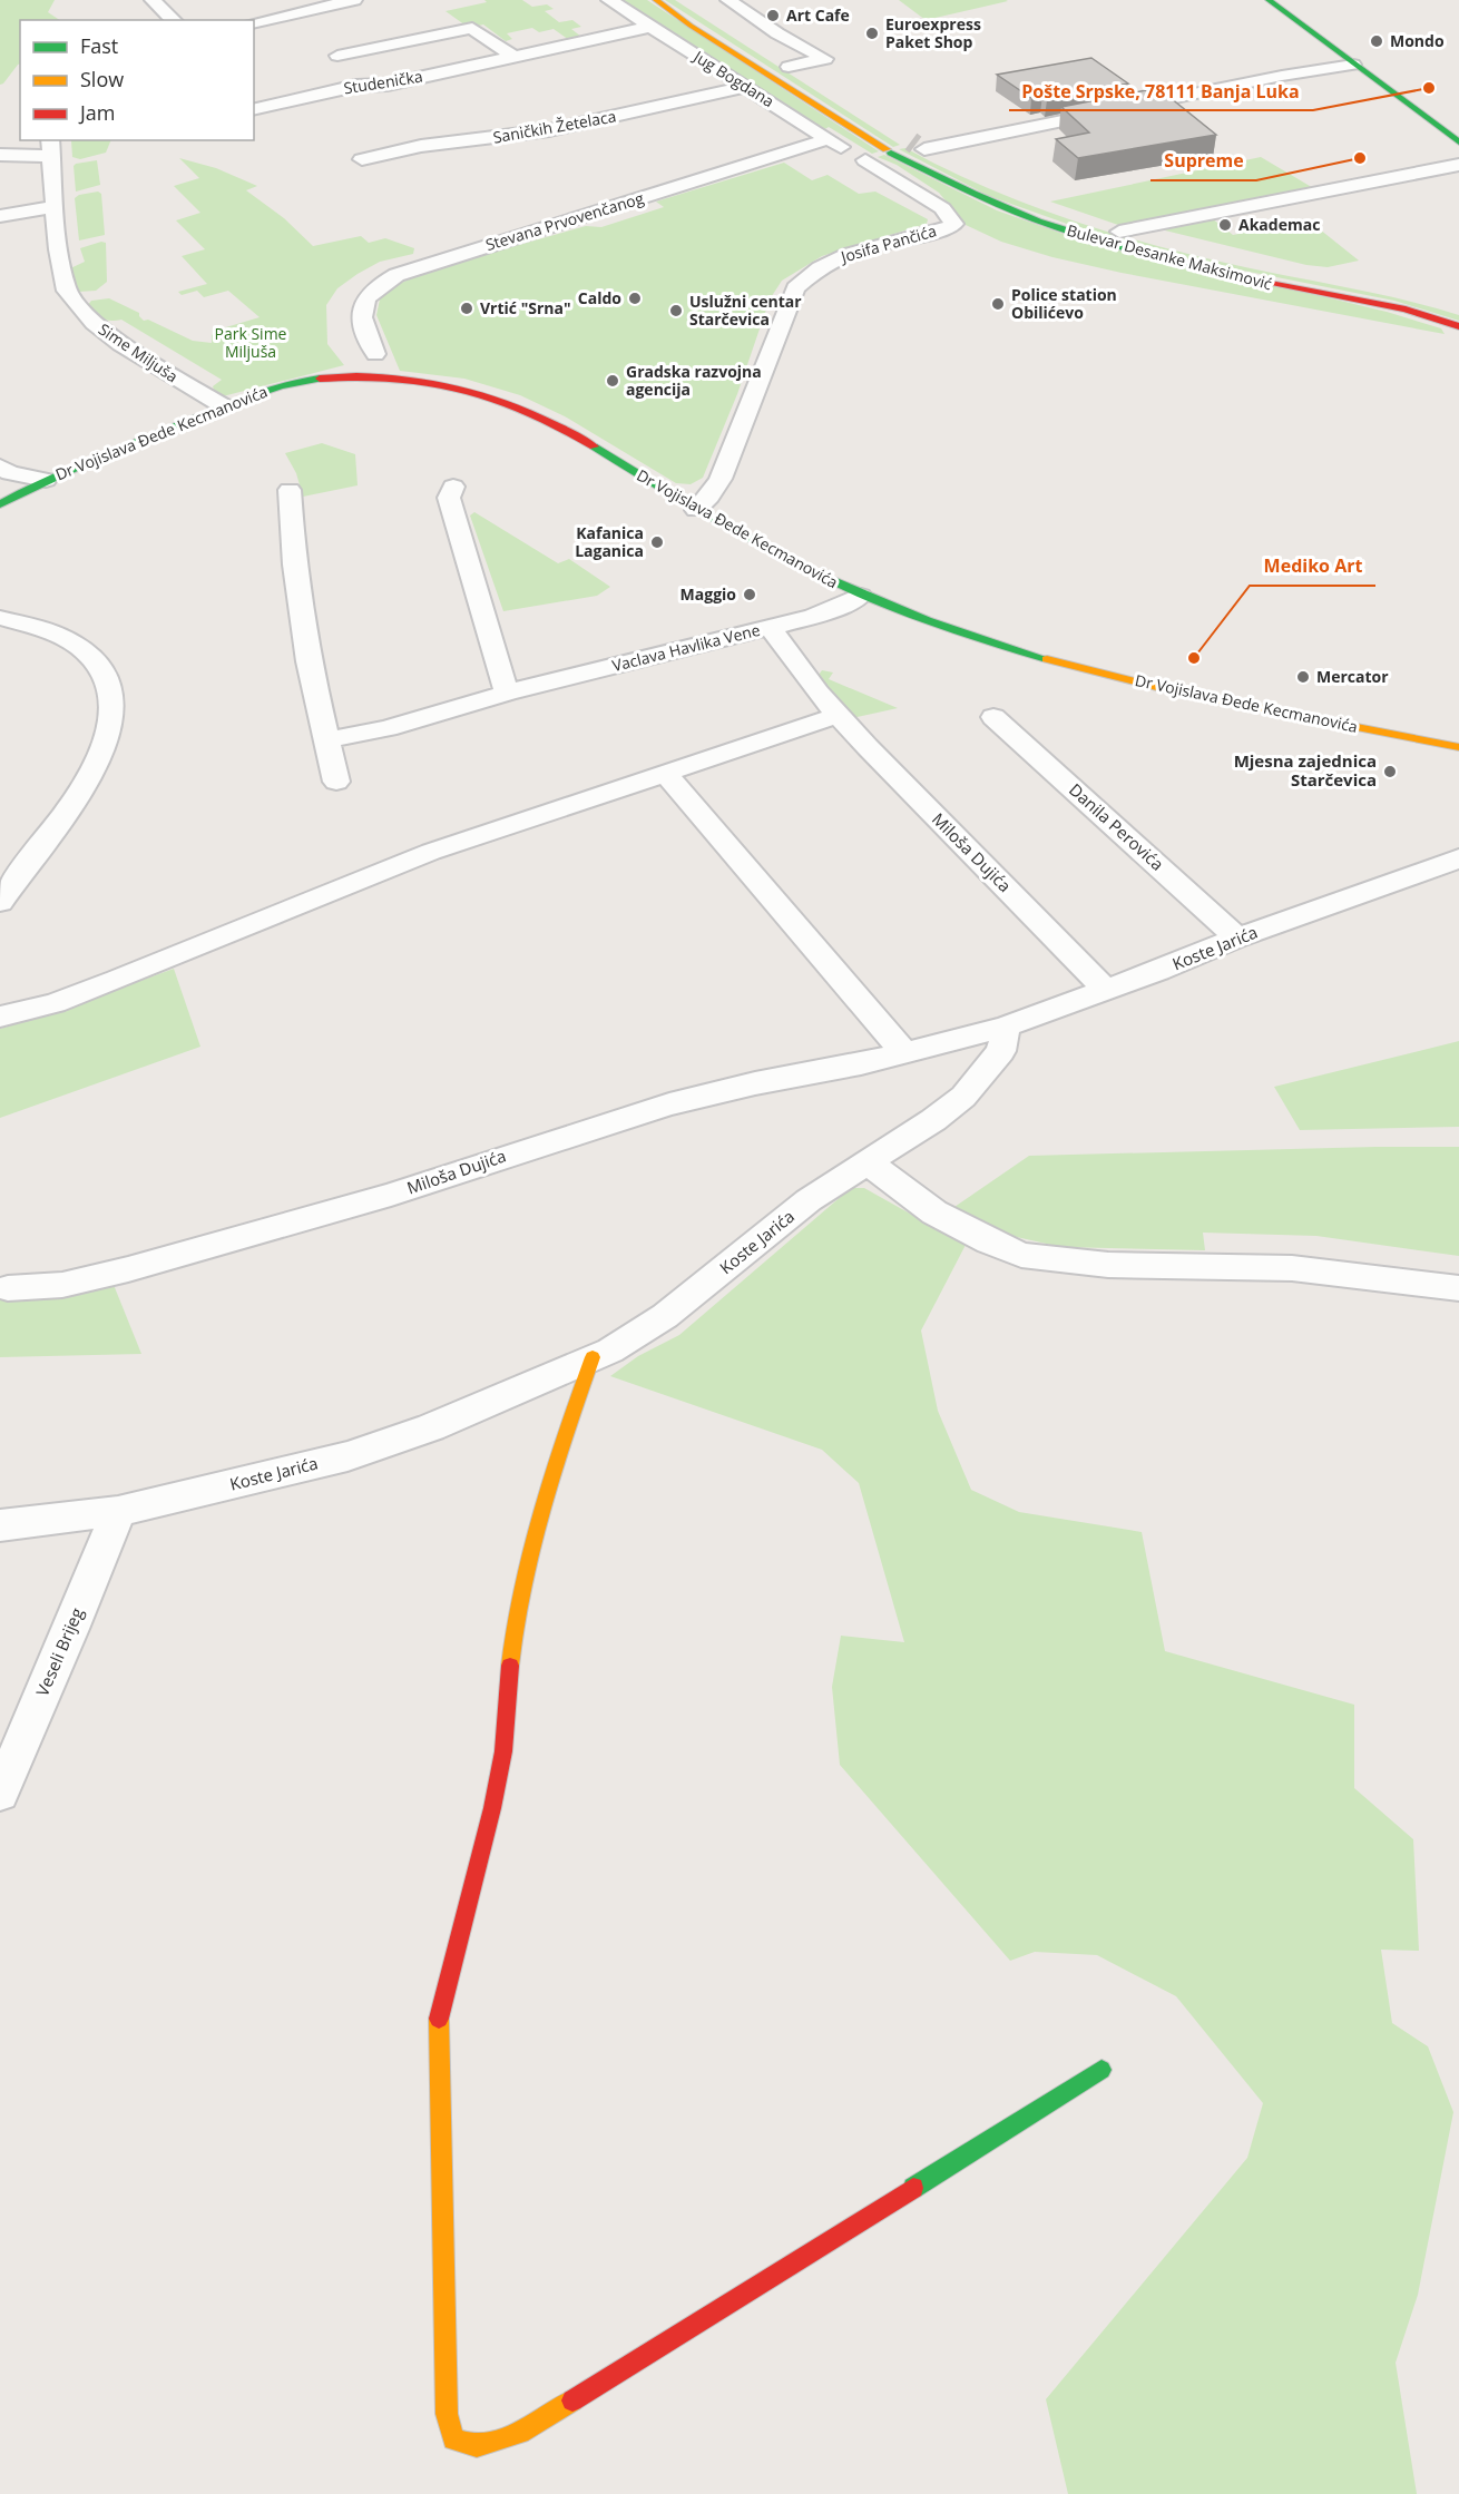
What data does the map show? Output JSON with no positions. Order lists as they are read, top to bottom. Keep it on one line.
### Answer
{"streets":{"street":["Jug Bogdana","Studenička","Saničkih Žetelaca","Stevana Prvovenčanog","Josifa Pančića","Bulevar Desanke Maksimović","Sime Miljuša","Dr Vojislava Đede Kecmanovića","Vaclava Havlika Vene","Danila Perovića","Miloša Dujića","Koste Jarića","Veseli Brijeg"]},"crossings":[["Jug Bogdana","Studenička"],["Jug Bogdana","Saničkih Žetelaca"],["Jug Bogdana","Stevana Prvovenčanog"],["Jug Bogdana","Josifa Pančića"],["Josifa Pančića","Dr Vojislava Đede Kecmanovića"],["Sime Miljuša","Dr Vojislava Đede Kecmanovića"],["Dr Vojislava Đede Kecmanovića","Vaclava Havlika Vene"],["Vaclava Havlika Vene","Miloša Dujića"],["Danila Perovića","Koste Jarića"],["Miloša Dujića","Koste Jarića"],["Koste Jarića","Veseli Brijeg"]],"parks":["Park Sime Miljuša"],"places":["Art Cafe","Euroexpress Paket Shop","Mondo","Pošte Srpske, 78111 Banja Luka","Supreme","Akademac","Caldo","Police station Obilićevo","Vrtić \"Srna\"","Uslužni centar Starčevica","Gradska razvojna agencija","Kafanica Laganica","Maggio","Mediko Art","Mercator","Mjesna zajednica Starčevica"],"legend":["Fast","Slow","Jam"]}
